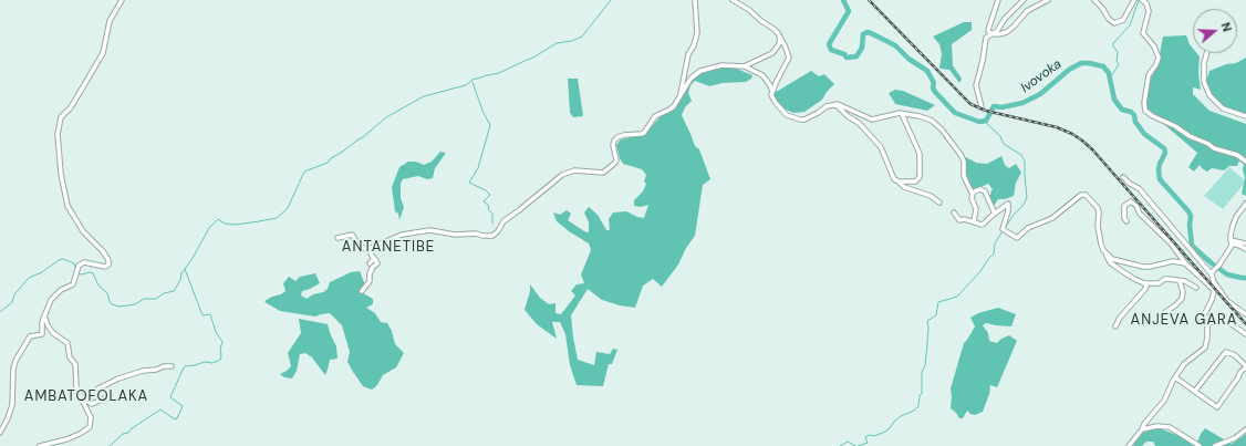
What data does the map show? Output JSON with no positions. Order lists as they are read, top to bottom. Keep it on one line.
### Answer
{"districts":["ANTANETIBE","ANJEVA GARA","AMBATOFOLAKA"],"water":["Ivovoka"],"north":"right"}
